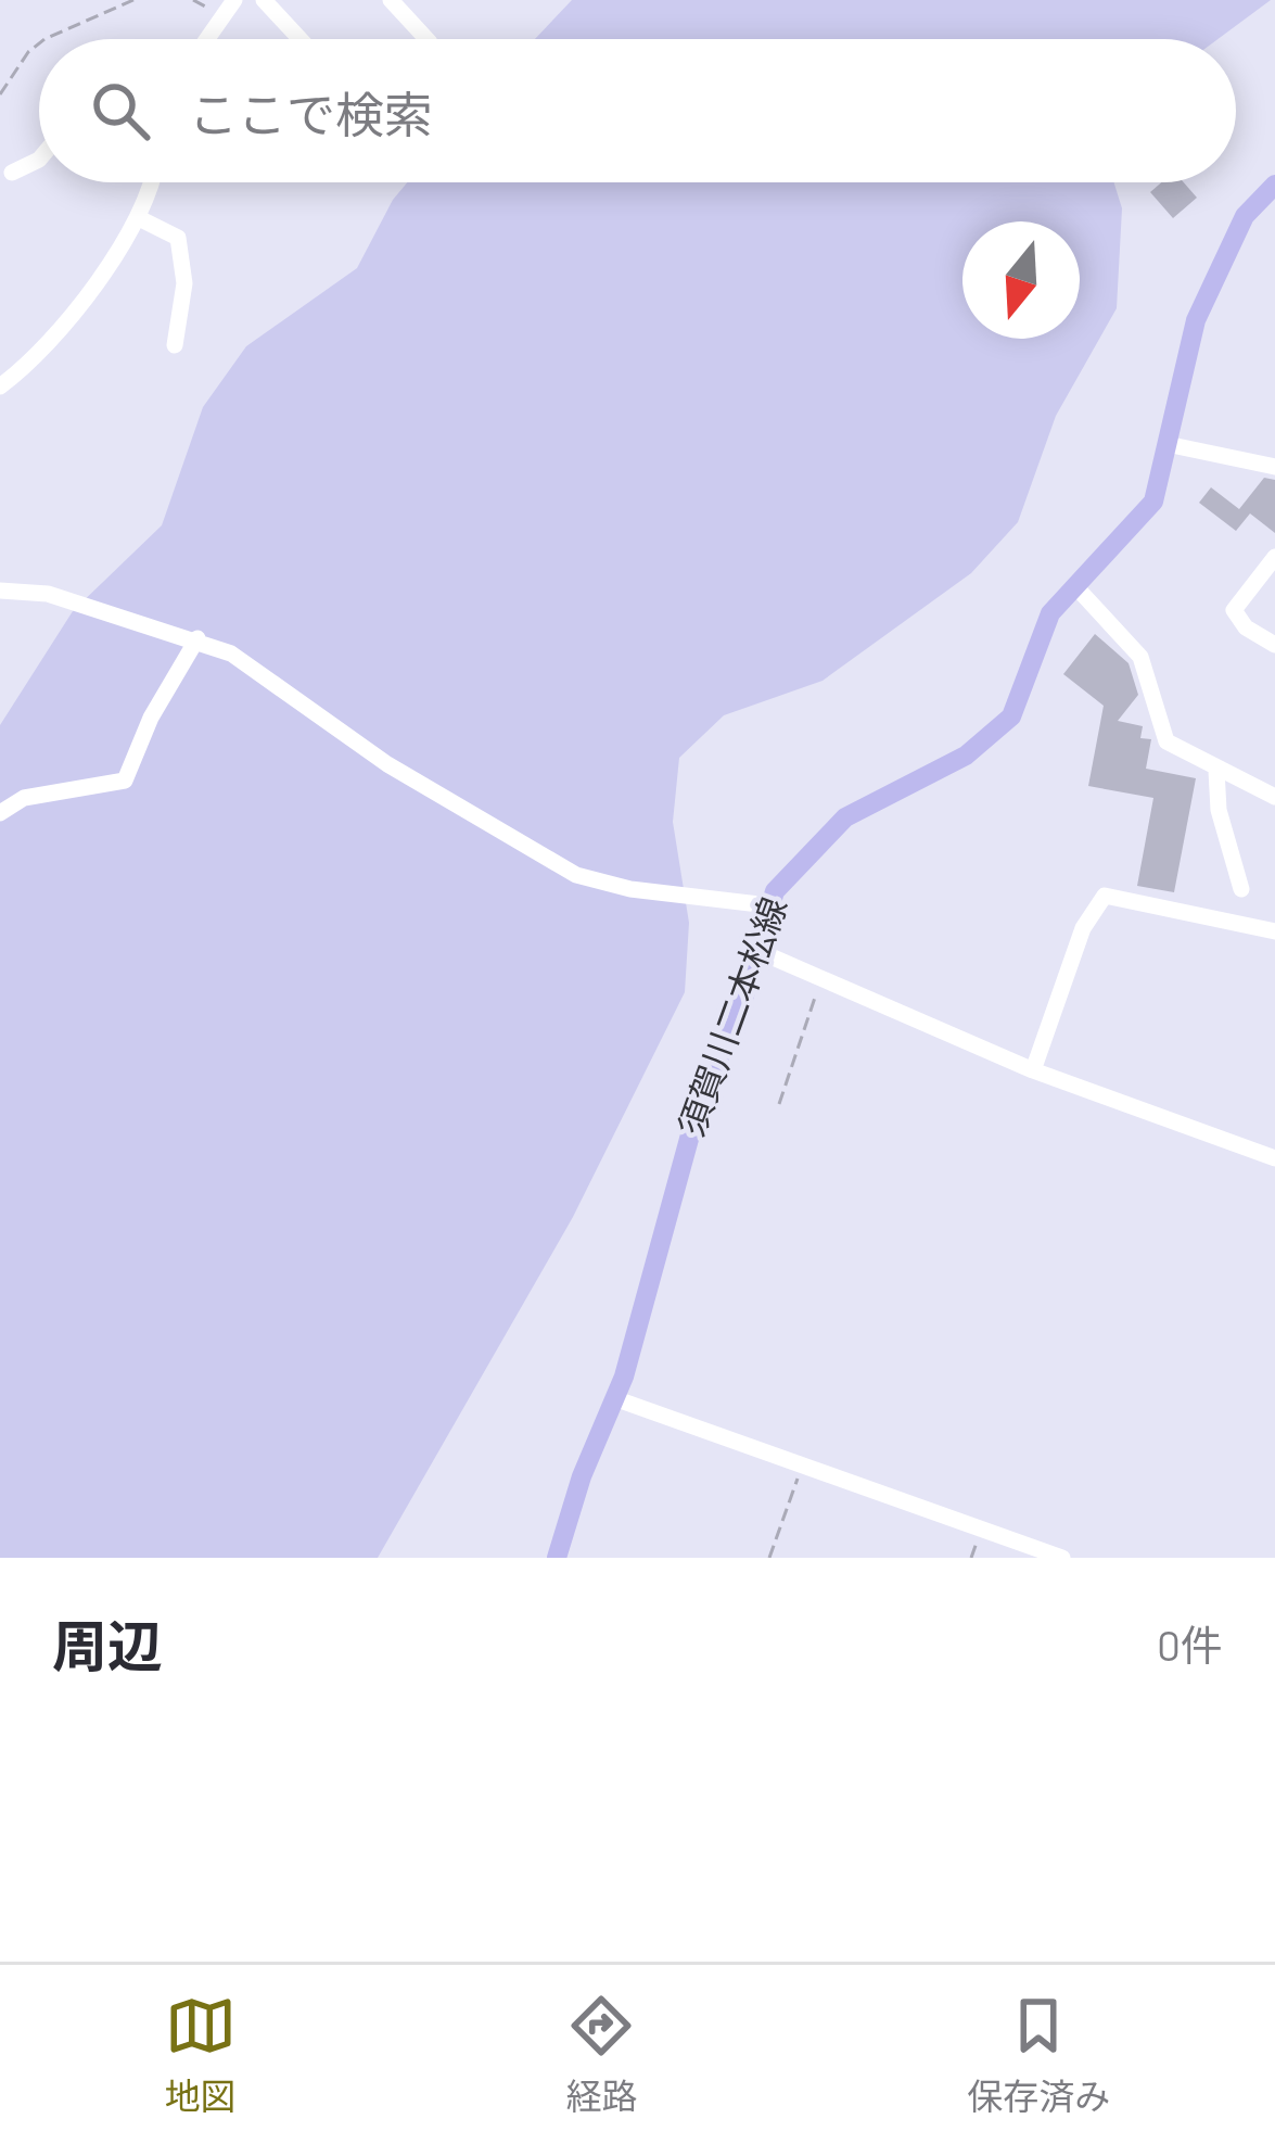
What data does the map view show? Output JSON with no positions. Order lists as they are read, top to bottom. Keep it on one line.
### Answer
{"streets":{"main road":["須賀川二本松線"]},"north":"bottom","page":{"search":"ここで検索","heading":["周辺","0件"],"nav":["地図","経路","保存済み"]}}
